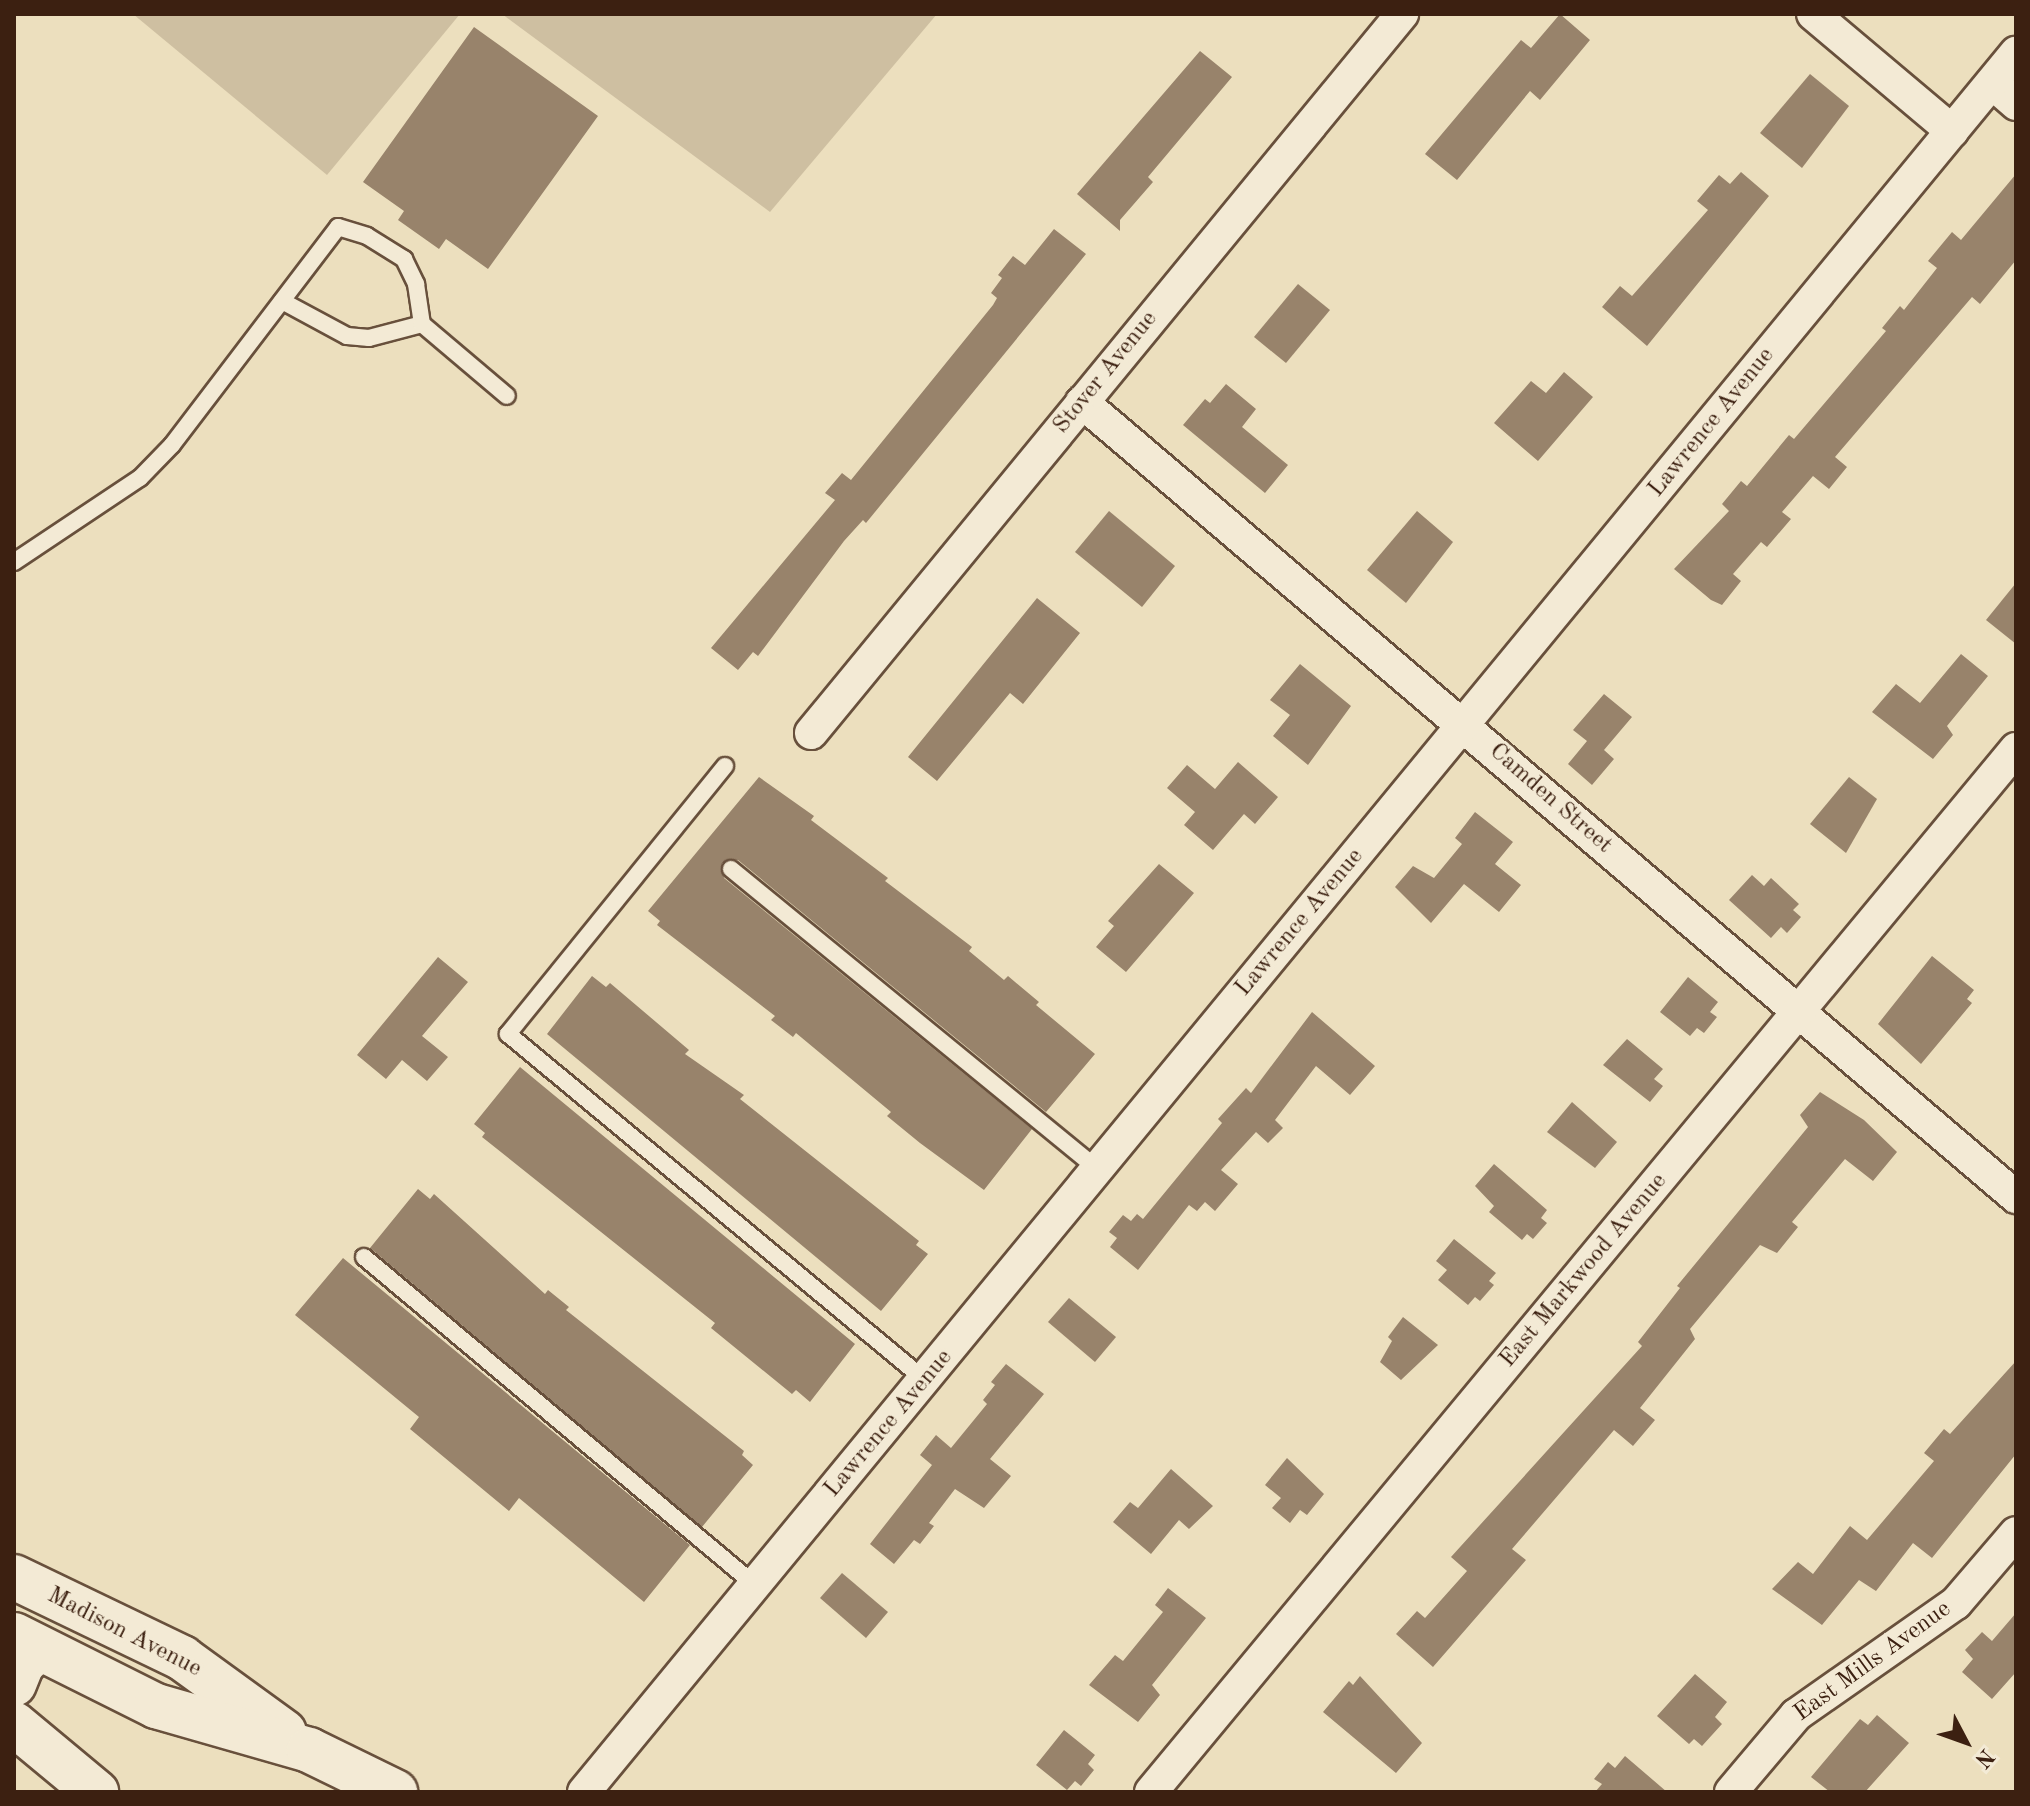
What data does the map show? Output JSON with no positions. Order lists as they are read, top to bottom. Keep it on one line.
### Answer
{"streets":{"main road":["Madison Avenue"],"street":["Stover Avenue","Lawrence Avenue","Camden Street","East Markwood Avenue","East Mills Avenue"]},"crossings":[["Stover Avenue","Camden Street"],["Lawrence Avenue","Camden Street"],["Camden Street","East Markwood Avenue"]],"north":"bottom right"}
